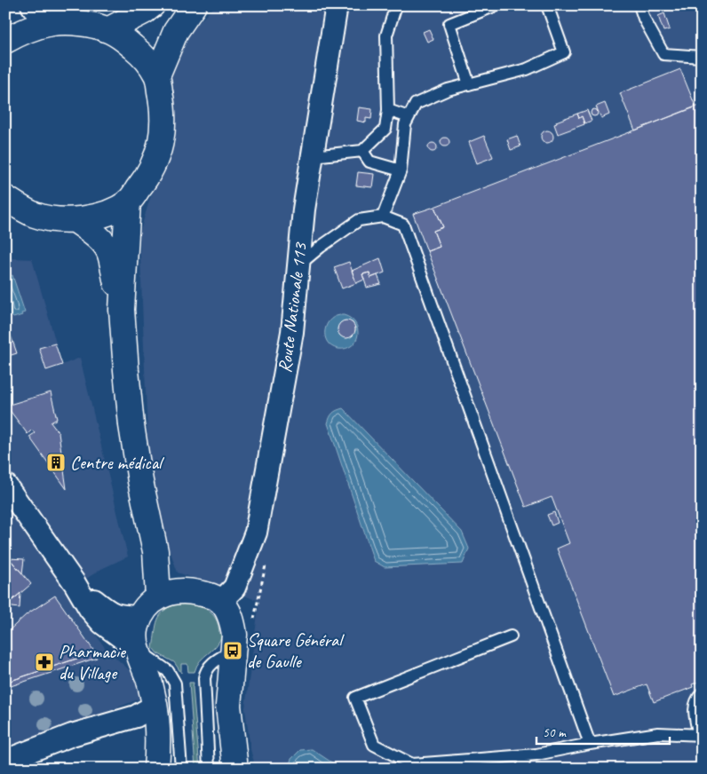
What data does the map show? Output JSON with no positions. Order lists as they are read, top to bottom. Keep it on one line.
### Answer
{"streets":{"street":["Route Nationale 113"]},"places":{"building":["Centre médical"],"bus stop":["Square Général de Gaulle"],"pharmacy":["Pharmacie du Village"]},"scale_bar":"50 m"}
